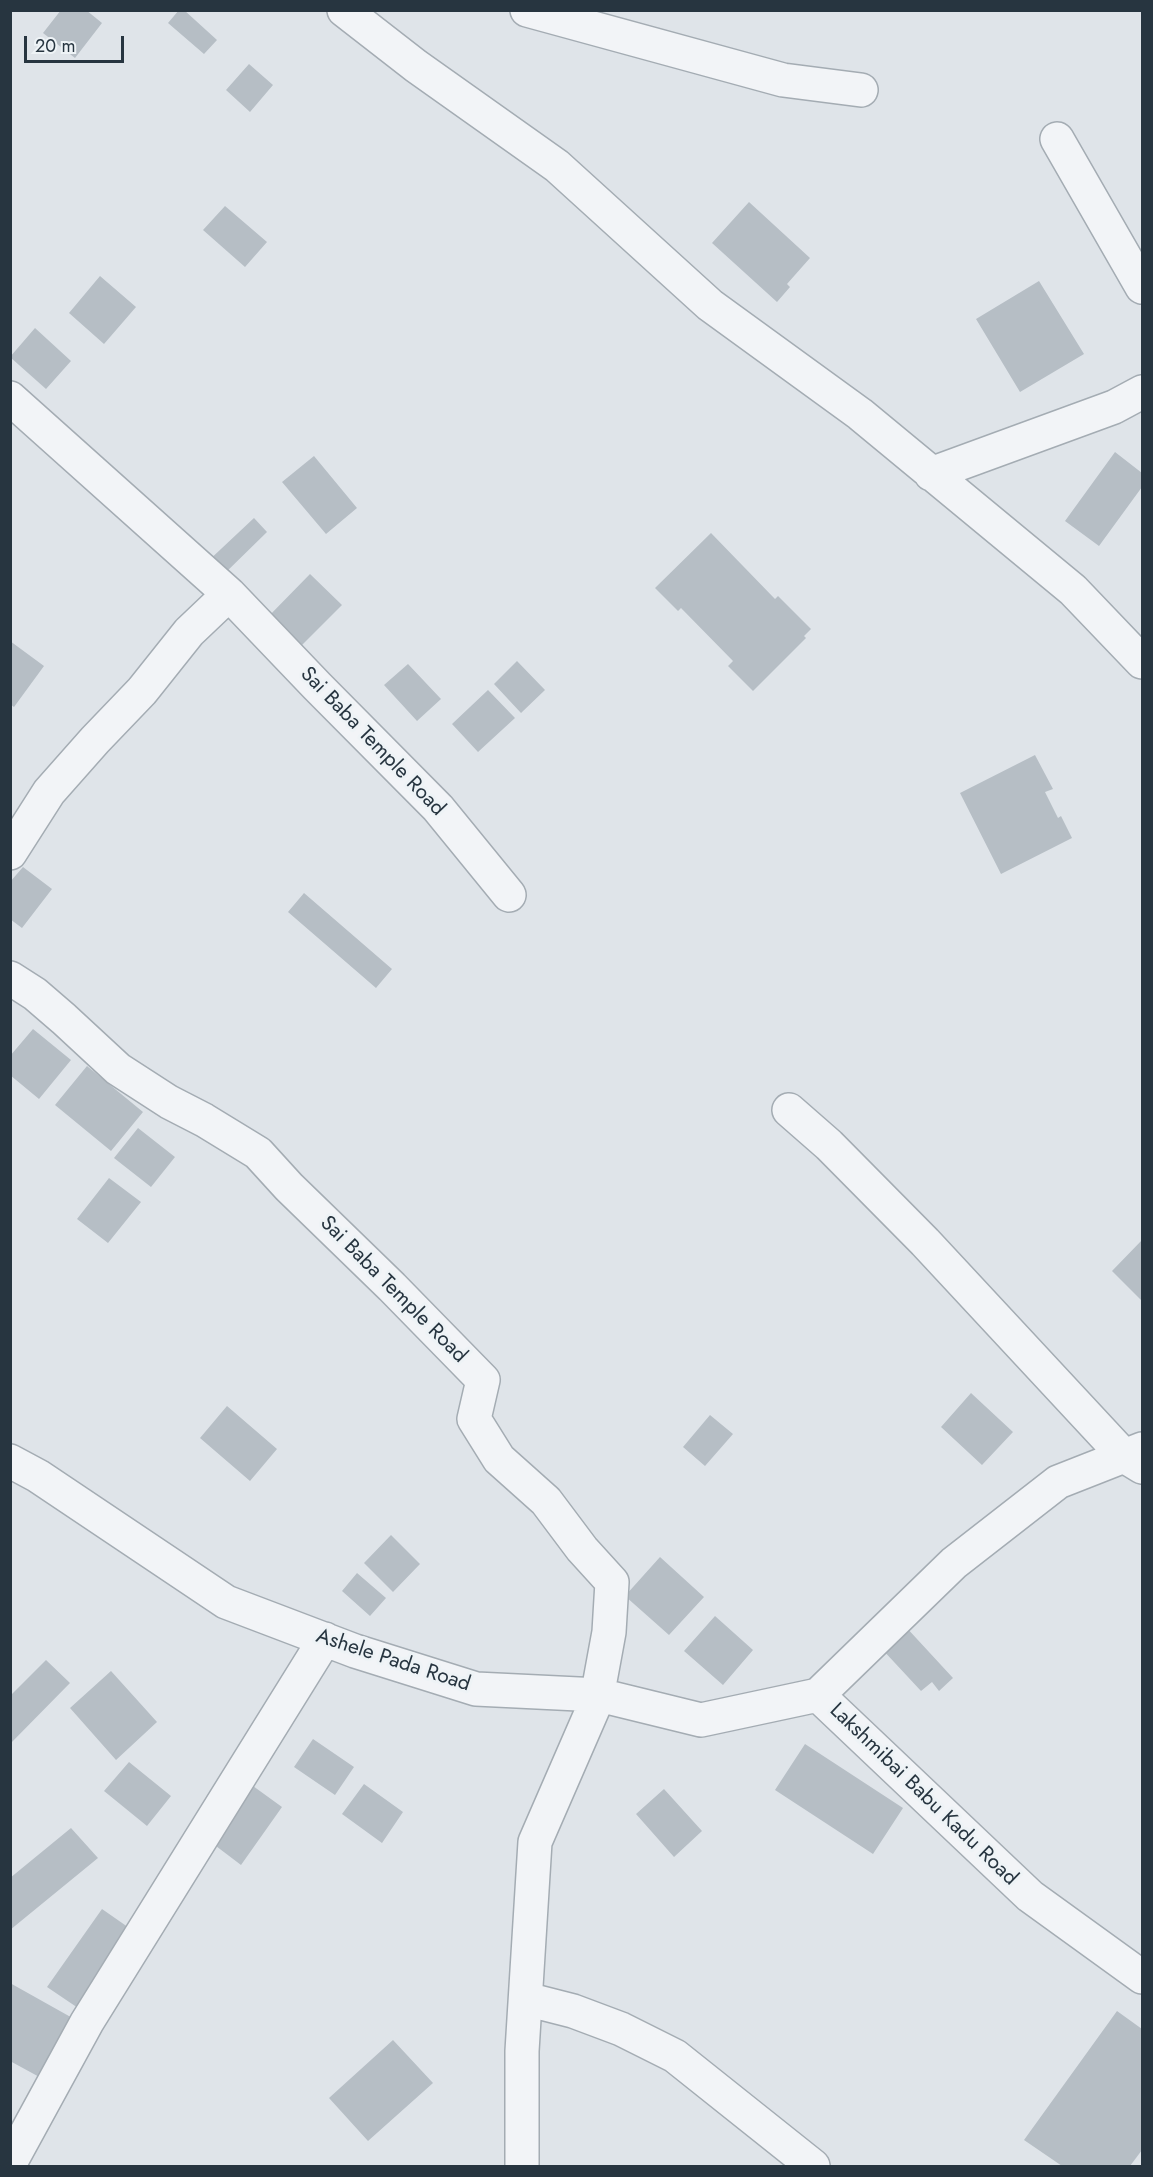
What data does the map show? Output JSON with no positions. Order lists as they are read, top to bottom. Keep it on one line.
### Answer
{"streets":{"street":["Sai Baba Temple Road","Ashele Pada Road","Lakshmibai Babu Kadu Road"]},"crossings":[["Sai Baba Temple Road","Ashele Pada Road"],["Ashele Pada Road","Lakshmibai Babu Kadu Road"]],"scale_bar":"20 m"}
